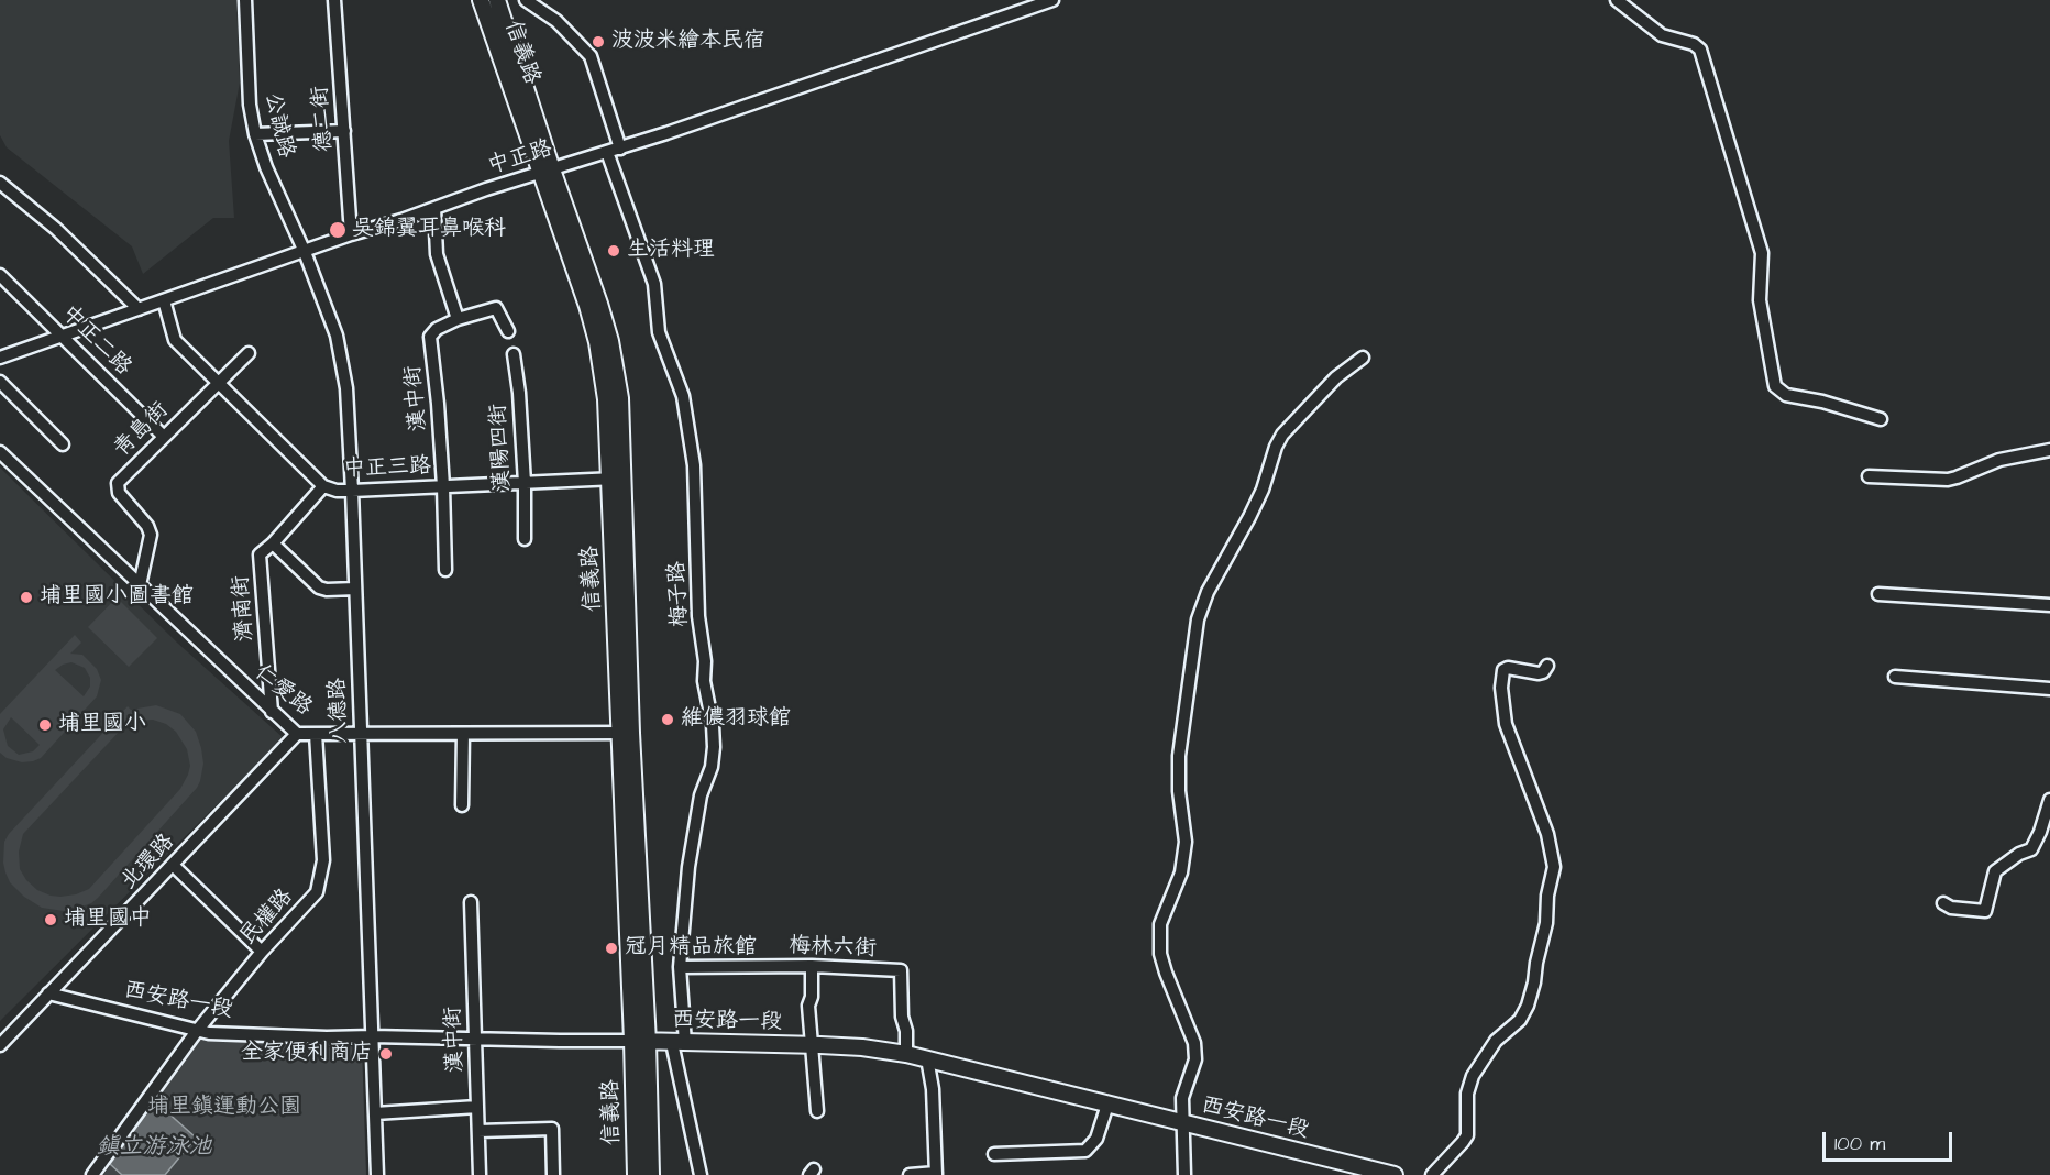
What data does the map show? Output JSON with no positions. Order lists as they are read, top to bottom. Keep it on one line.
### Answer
{"streets":{"main road":["信義路","西安路一段"],"street":["德二街","公誠路","中正路","中正二路","漢中街","青島街","漢陽四街","中正三路","梅子路","濟南街","仁愛路","八德路","北環路","民權路","梅林六街"]},"crossings":[["信義路","中正路"],["信義路","中正三路"],["信義路","仁愛路"],["信義路","西安路一段"],["德二街","中正路"],["公誠路","中正路"],["公誠路","八德路"],["中正路","中正二路"],["中正路","中正三路"],["中正路","梅子路"],["中正路","八德路"],["中正二路","青島街"],["漢中街","中正三路"],["漢中街","西安路一段"],["青島街","中正三路"],["青島街","仁愛路"],["漢陽四街","中正三路"],["中正三路","濟南街"],["中正三路","八德路"],["梅子路","梅林六街"],["梅子路","西安路一段"],["濟南街","仁愛路"],["仁愛路","八德路"],["仁愛路","北環路"],["仁愛路","民權路"],["八德路","西安路一段"],["北環路","西安路一段"],["民權路","西安路一段"],["梅林六街","西安路一段"]],"water":["鎮立游泳池"],"parks":["埔里鎮運動公園"],"places":["波波米繪本民宿","吳錦翼耳鼻喉科","生活料理","埔里國小圖書館","維儂羽球館","埔里國小","埔里國中","冠月精品旅館","全家便利商店"],"scale_bar":"100 m"}
